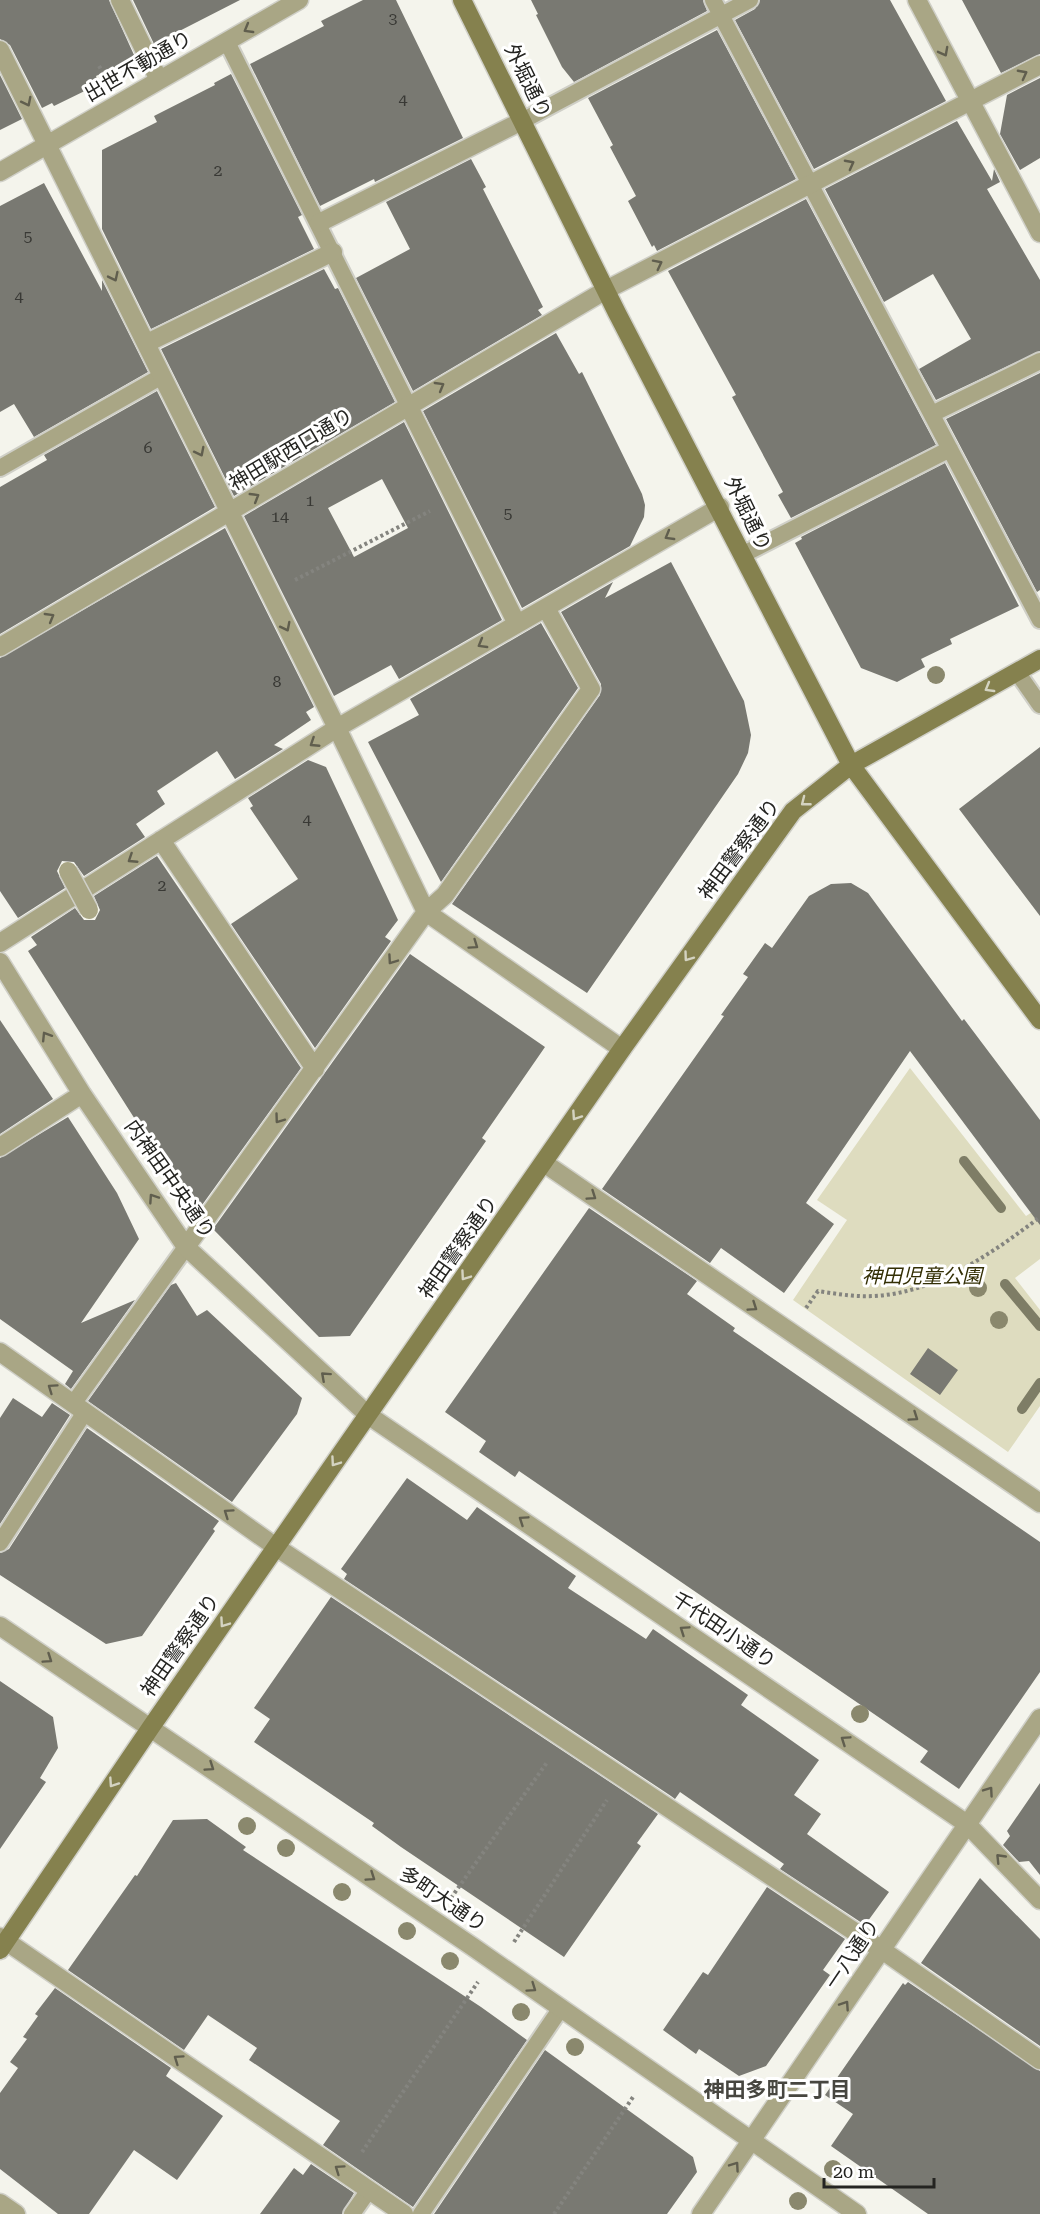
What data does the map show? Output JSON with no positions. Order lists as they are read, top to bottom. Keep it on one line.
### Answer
{"streets":{"street":["出世不動通り","外堀通り","神田駅西口通り","神田警察通り","内神田中央通り","千代田小通り","多町大通り","一八通り"]},"crossings":[["外堀通り","神田駅西口通り"],["外堀通り","神田警察通り"],["神田警察通り","内神田中央通り"],["神田警察通り","千代田小通り"],["神田警察通り","多町大通り"],["内神田中央通り","千代田小通り"],["千代田小通り","一八通り"],["多町大通り","一八通り"]],"one_way":["神田駅西口通り","神田警察通り","内神田中央通り","多町大通り","一八通り"],"districts":["神田多町二丁目"],"parks":["神田児童公園"],"house_numbers":["3","4","2","5","4","6","1","5","14","8","4","2"],"scale_bar":"20 m"}
